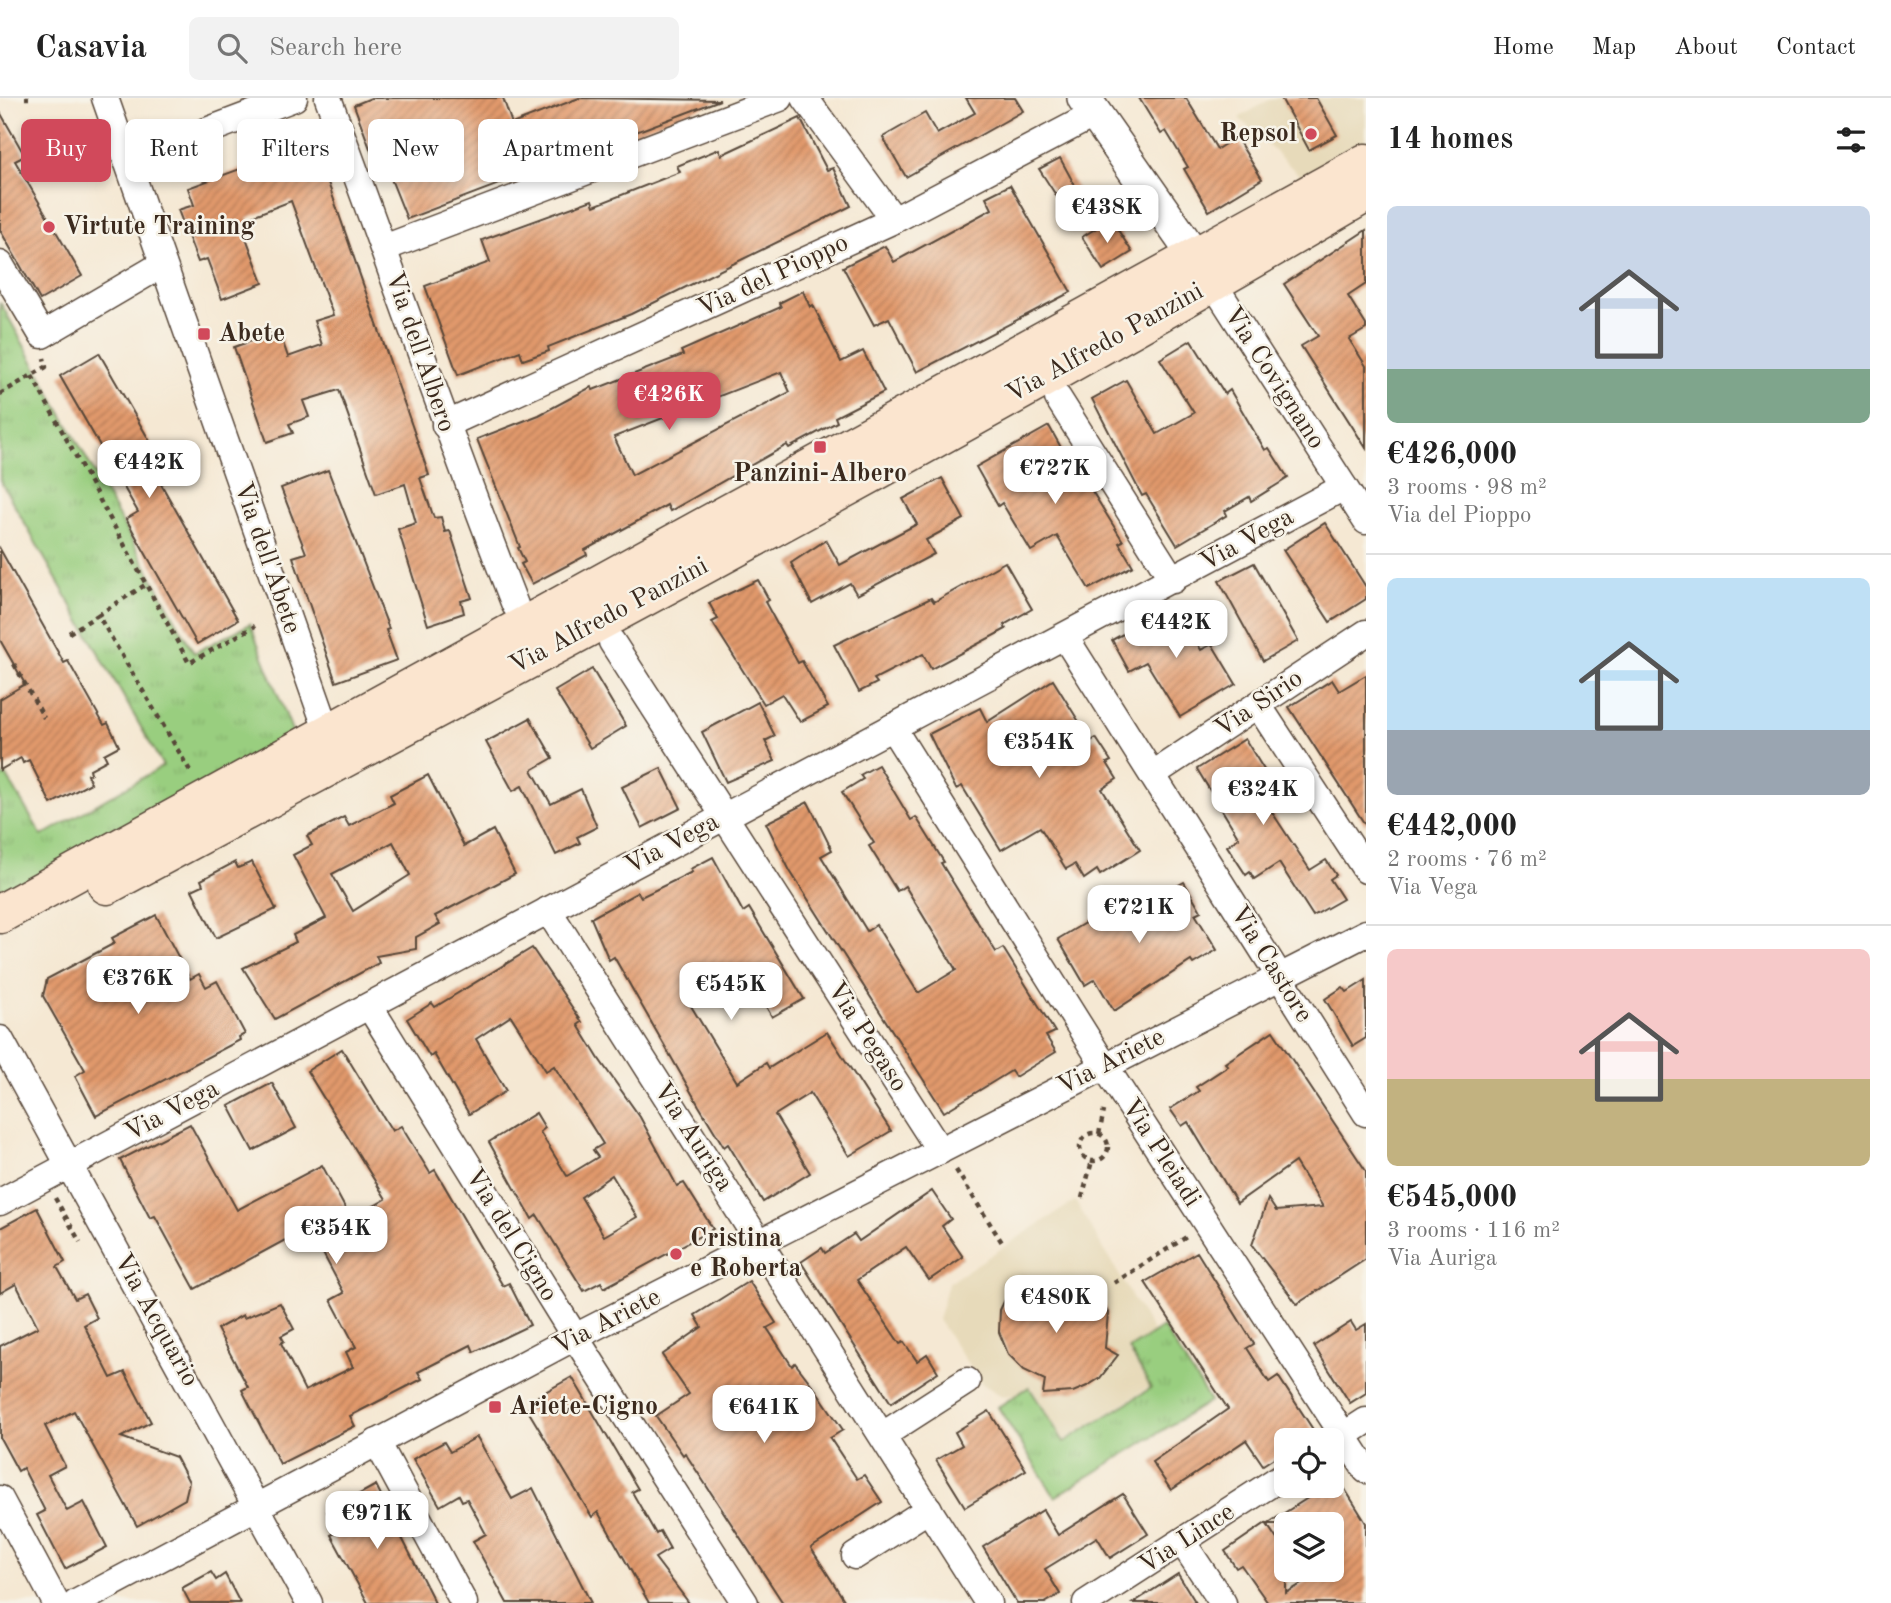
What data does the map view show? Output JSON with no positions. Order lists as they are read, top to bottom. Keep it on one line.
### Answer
{"streets":{"main road":["Via Alfredo Panzini"],"street":["Via del Pioppo","Via dell'Albero","Via Covignano","Via Vega","Via dell'Abete","Via Sirio","Via Castore","Via Pegaso","Via Ariete","Via Auriga","Via Pleiadi","Via del Cigno","Via Acquario","Via Lince"]},"crossings":[["Via del Pioppo","Via dell'Albero"],["Via del Pioppo","Via Covignano"],["Via Alfredo Panzini","Via Covignano"],["Via Alfredo Panzini","Via dell'Abete"],["Via Covignano","Via Vega"],["Via Vega","Via Castore"],["Via Vega","Via Pegaso"],["Via Vega","Via Auriga"],["Via Vega","Via Pleiadi"],["Via Vega","Via del Cigno"],["Via Vega","Via Acquario"],["Via Sirio","Via Castore"],["Via Castore","Via Ariete"],["Via Pegaso","Via Ariete"],["Via Ariete","Via Auriga"],["Via Ariete","Via Pleiadi"],["Via Ariete","Via del Cigno"],["Via Ariete","Via Acquario"]],"places":{"other":["Repsol","Virtute Training","Cristina e Roberta"],"transit":["Abete","Panzini-Albero","Ariete-Cigno"]},"page":{"header":"Casavia","search":"Search here","nav":["Home","Map","About","Contact"],"heading":"14 homes","chip":["Buy","Rent","Filters","New","Apartment"],"list":[{"name":"€426,000","note":"3 rooms · 98 m² · Via del Pioppo"},{"name":"€442,000","note":"2 rooms · 76 m² · Via Vega"},{"name":"€545,000","note":"3 rooms · 116 m² · Via Auriga"}],"price":["€438K","€426K","€442K","€727K","€442K","€354K","€324K","€721K","€376K","€545K","€354K","€480K","€641K","€971K"]}}
